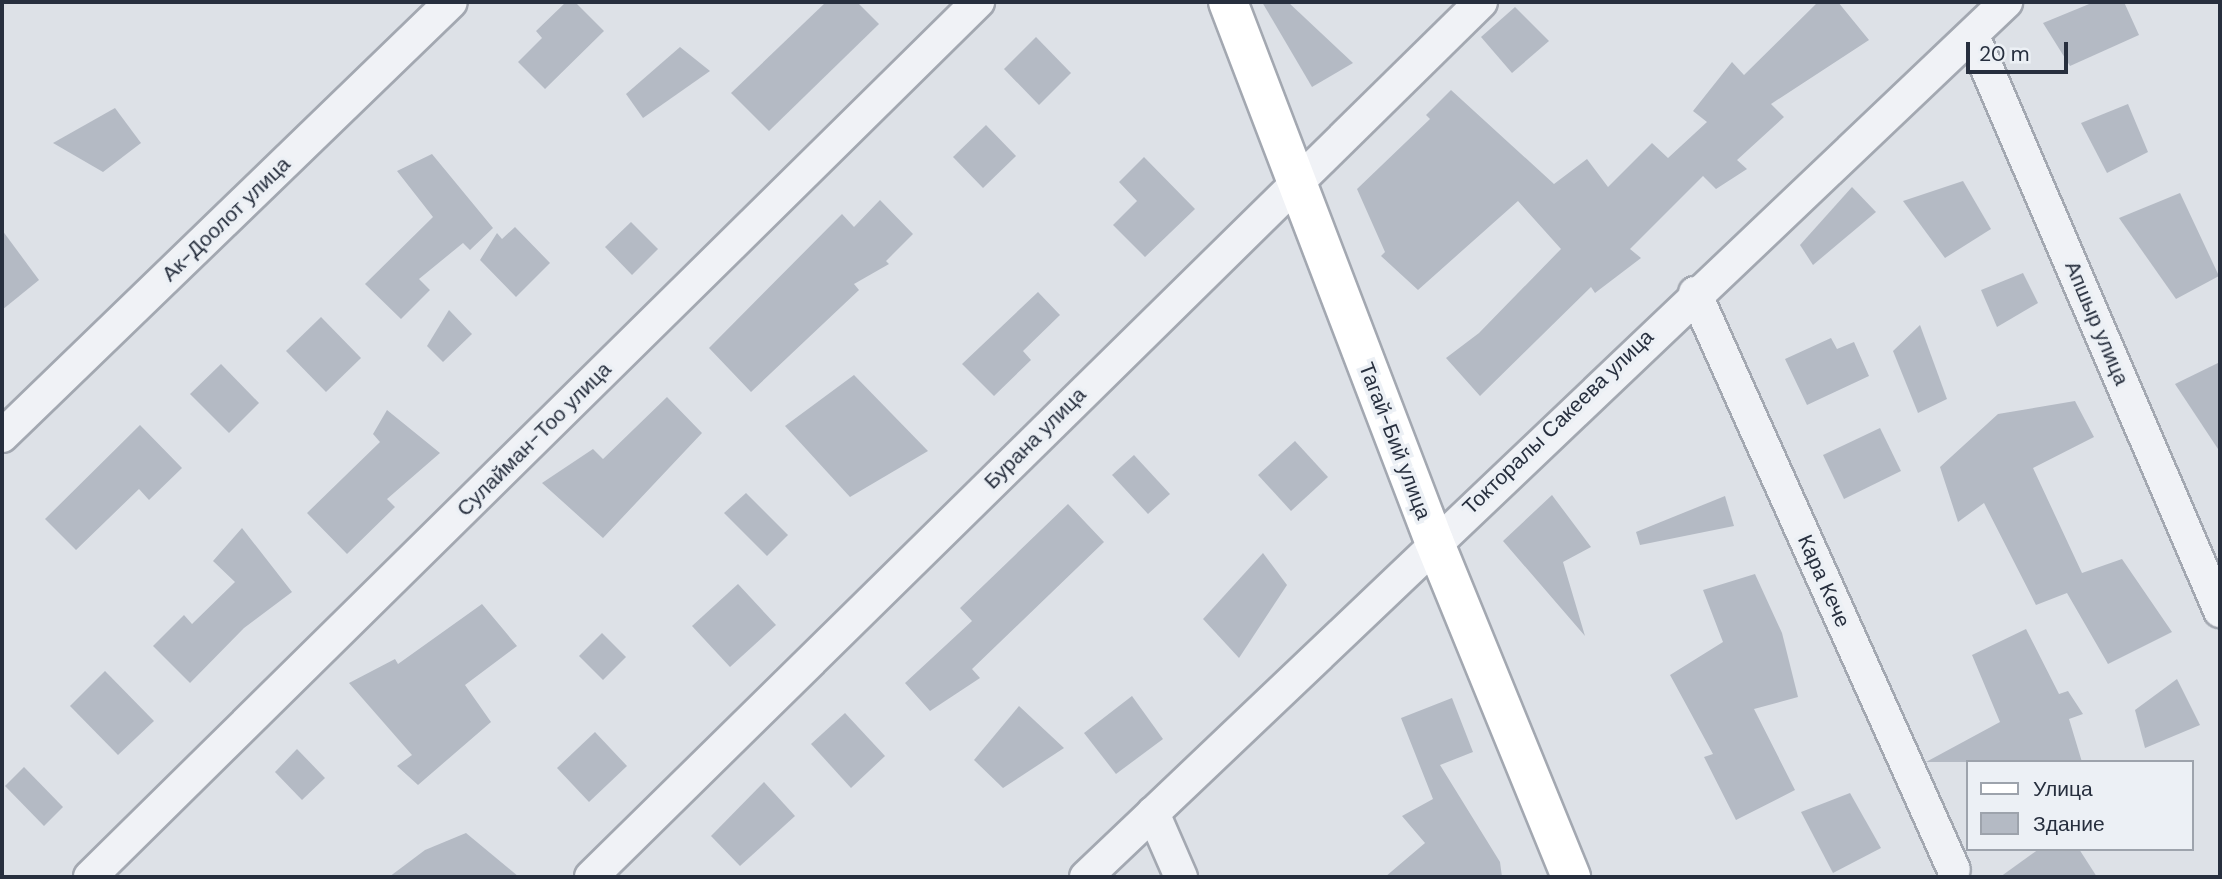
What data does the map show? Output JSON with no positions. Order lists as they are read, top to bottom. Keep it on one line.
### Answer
{"streets":{"street":["Ак-Доолот улица","Апшыр улица","Токторалы Сакеева улица","Бурана улица","Сулайман-Тоо улица","Тагай-Бий улица","Кара Кече"]},"crossings":[["Апшыр улица","Токторалы Сакеева улица"],["Токторалы Сакеева улица","Тагай-Бий улица"],["Токторалы Сакеева улица","Кара Кече"],["Бурана улица","Тагай-Бий улица"]],"legend":["Улица","Здание"],"scale_bar":"20 m"}
